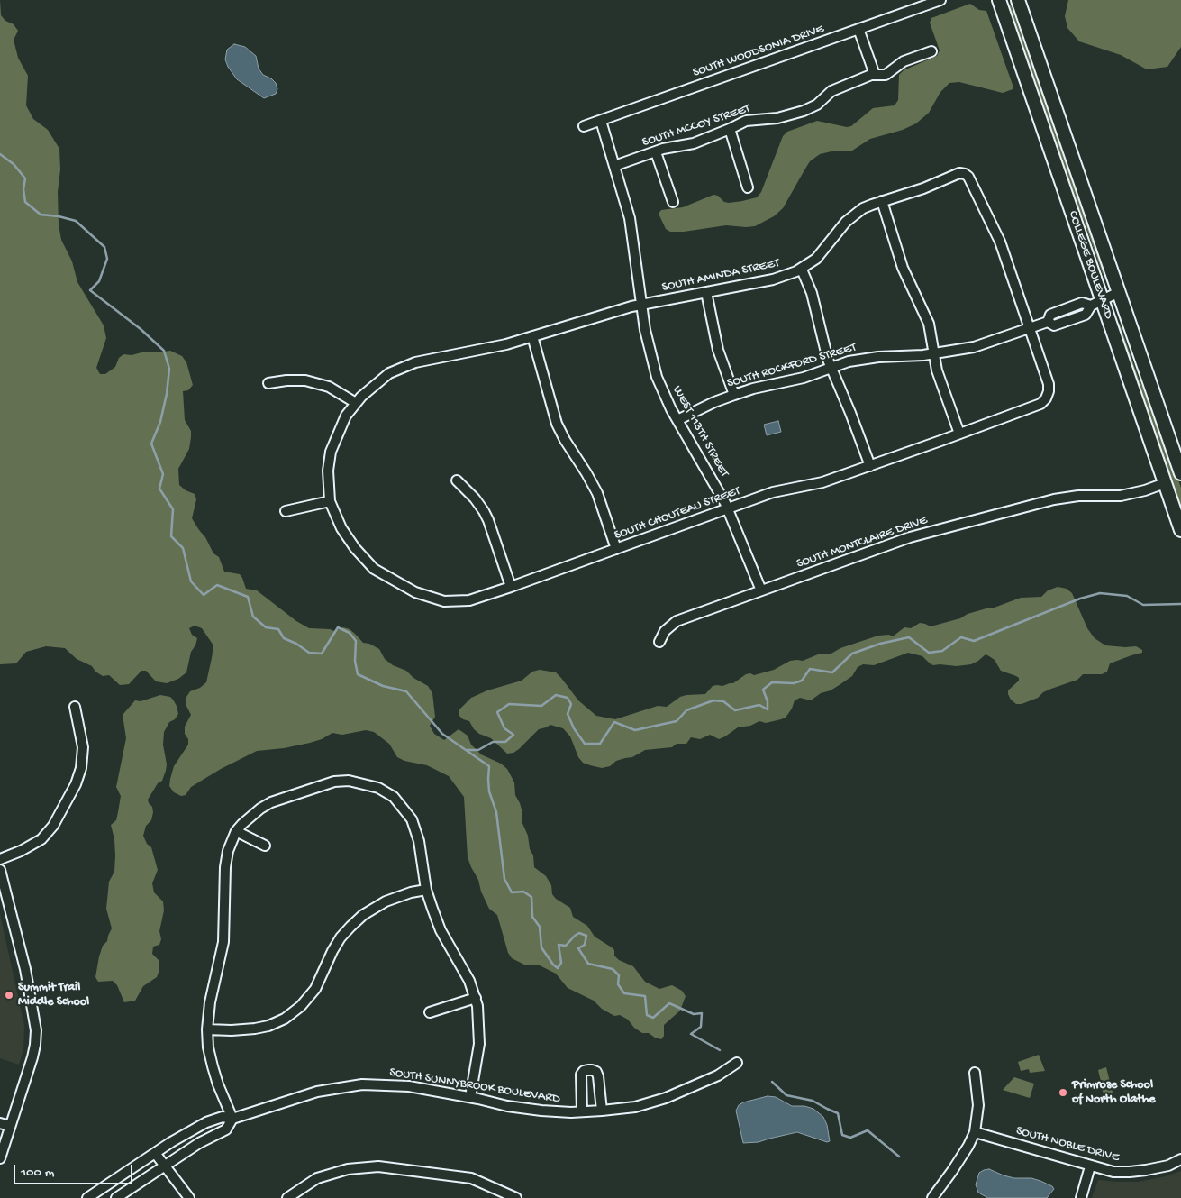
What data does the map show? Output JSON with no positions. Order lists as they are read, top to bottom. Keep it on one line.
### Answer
{"streets":{"main road":["COLLEGE BOULEVARD"],"street":["SOUTH WOODSONIA DRIVE","SOUTH MCCOY STREET","SOUTH AMINDA STREET","SOUTH ROCKFORD STREET","WEST 113TH STREET","SOUTH CHOUTEAU STREET","SOUTH MONTCLAIRE DRIVE","SOUTH SUNNYBROOK BOULEVARD","SOUTH NOBLE DRIVE"]},"crossings":[["SOUTH WOODSONIA DRIVE","WEST 113TH STREET"],["SOUTH MCCOY STREET","WEST 113TH STREET"],["COLLEGE BOULEVARD","SOUTH ROCKFORD STREET"],["COLLEGE BOULEVARD","SOUTH MONTCLAIRE DRIVE"],["SOUTH AMINDA STREET","SOUTH ROCKFORD STREET"],["SOUTH AMINDA STREET","WEST 113TH STREET"],["SOUTH AMINDA STREET","SOUTH CHOUTEAU STREET"],["SOUTH ROCKFORD STREET","WEST 113TH STREET"],["SOUTH ROCKFORD STREET","SOUTH CHOUTEAU STREET"],["WEST 113TH STREET","SOUTH CHOUTEAU STREET"],["WEST 113TH STREET","SOUTH MONTCLAIRE DRIVE"]],"places":["Summit Trail Middle School","Primrose School of North Olathe"],"scale_bar":"100 m"}
